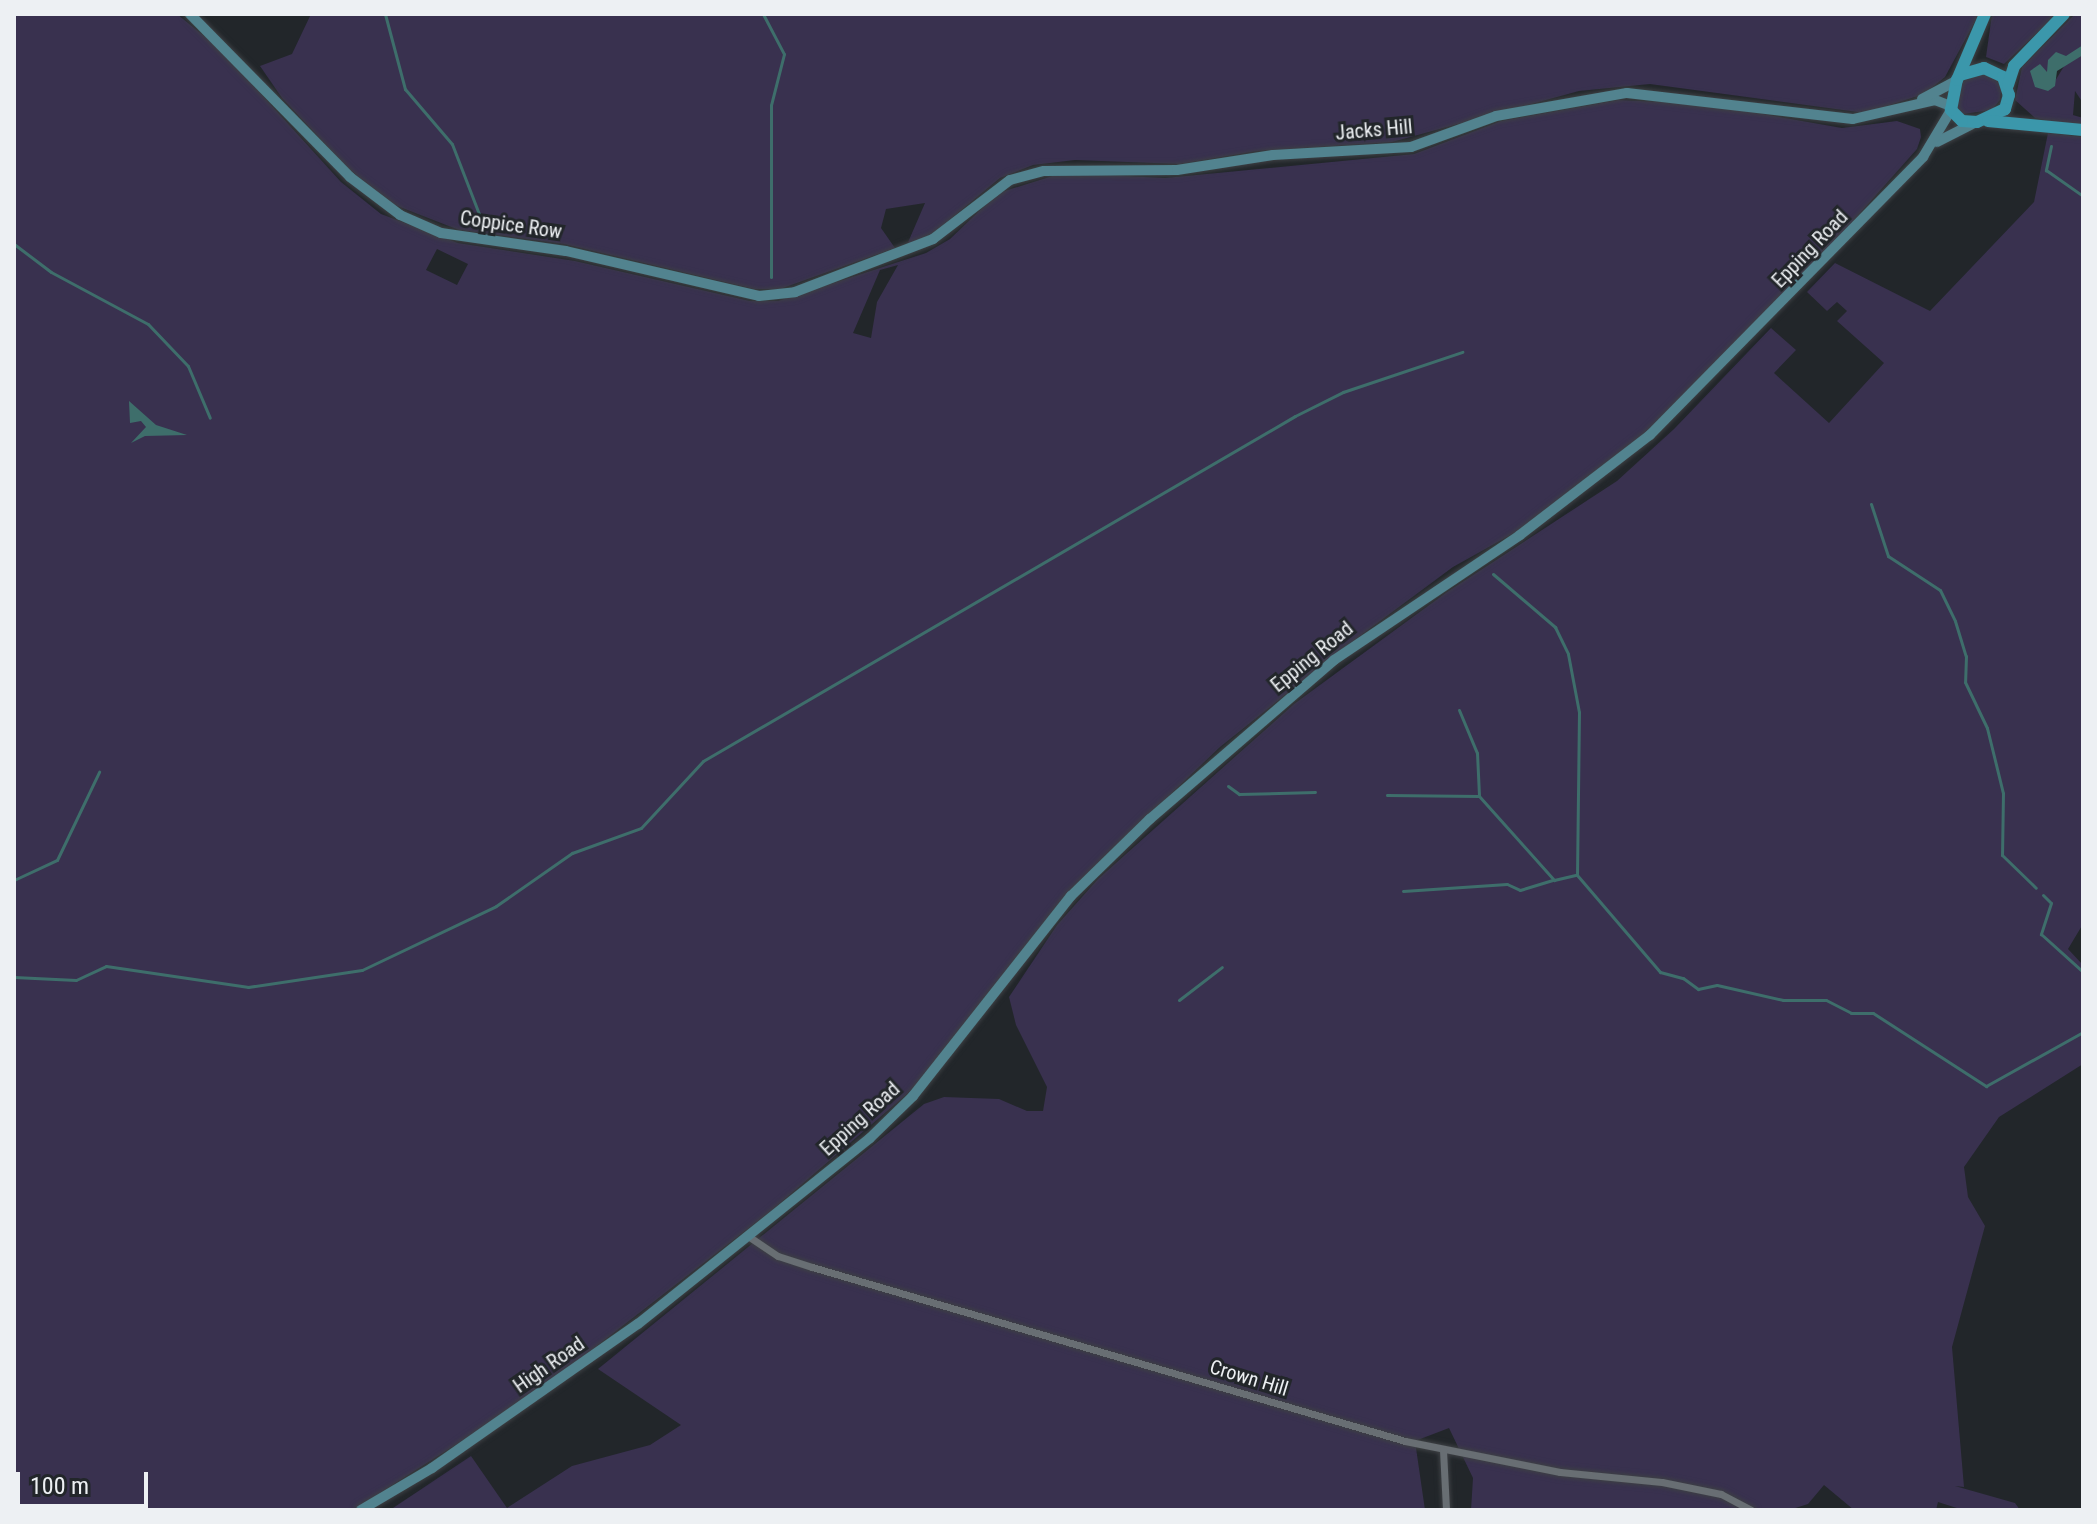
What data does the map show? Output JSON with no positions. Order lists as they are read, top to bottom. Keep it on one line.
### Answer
{"streets":{"main road":["Jacks Hill","Coppice Row","Epping Road","High Road"],"street":["Crown Hill"]},"crossings":[["Jacks Hill","Coppice Row"],["Epping Road","High Road"],["Epping Road","Crown Hill"],["High Road","Crown Hill"]],"scale_bar":"100 m"}
